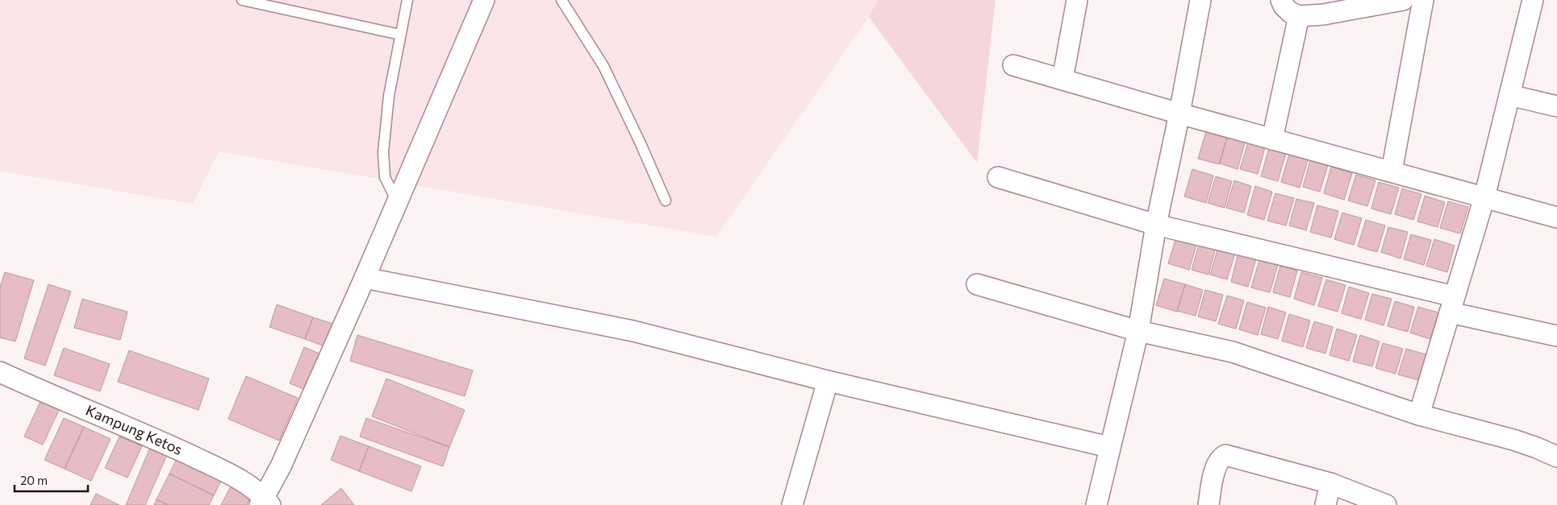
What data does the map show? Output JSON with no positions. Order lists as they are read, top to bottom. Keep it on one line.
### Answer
{"streets":{"street":["Kampung Ketos"]},"scale_bar":"20 m"}
